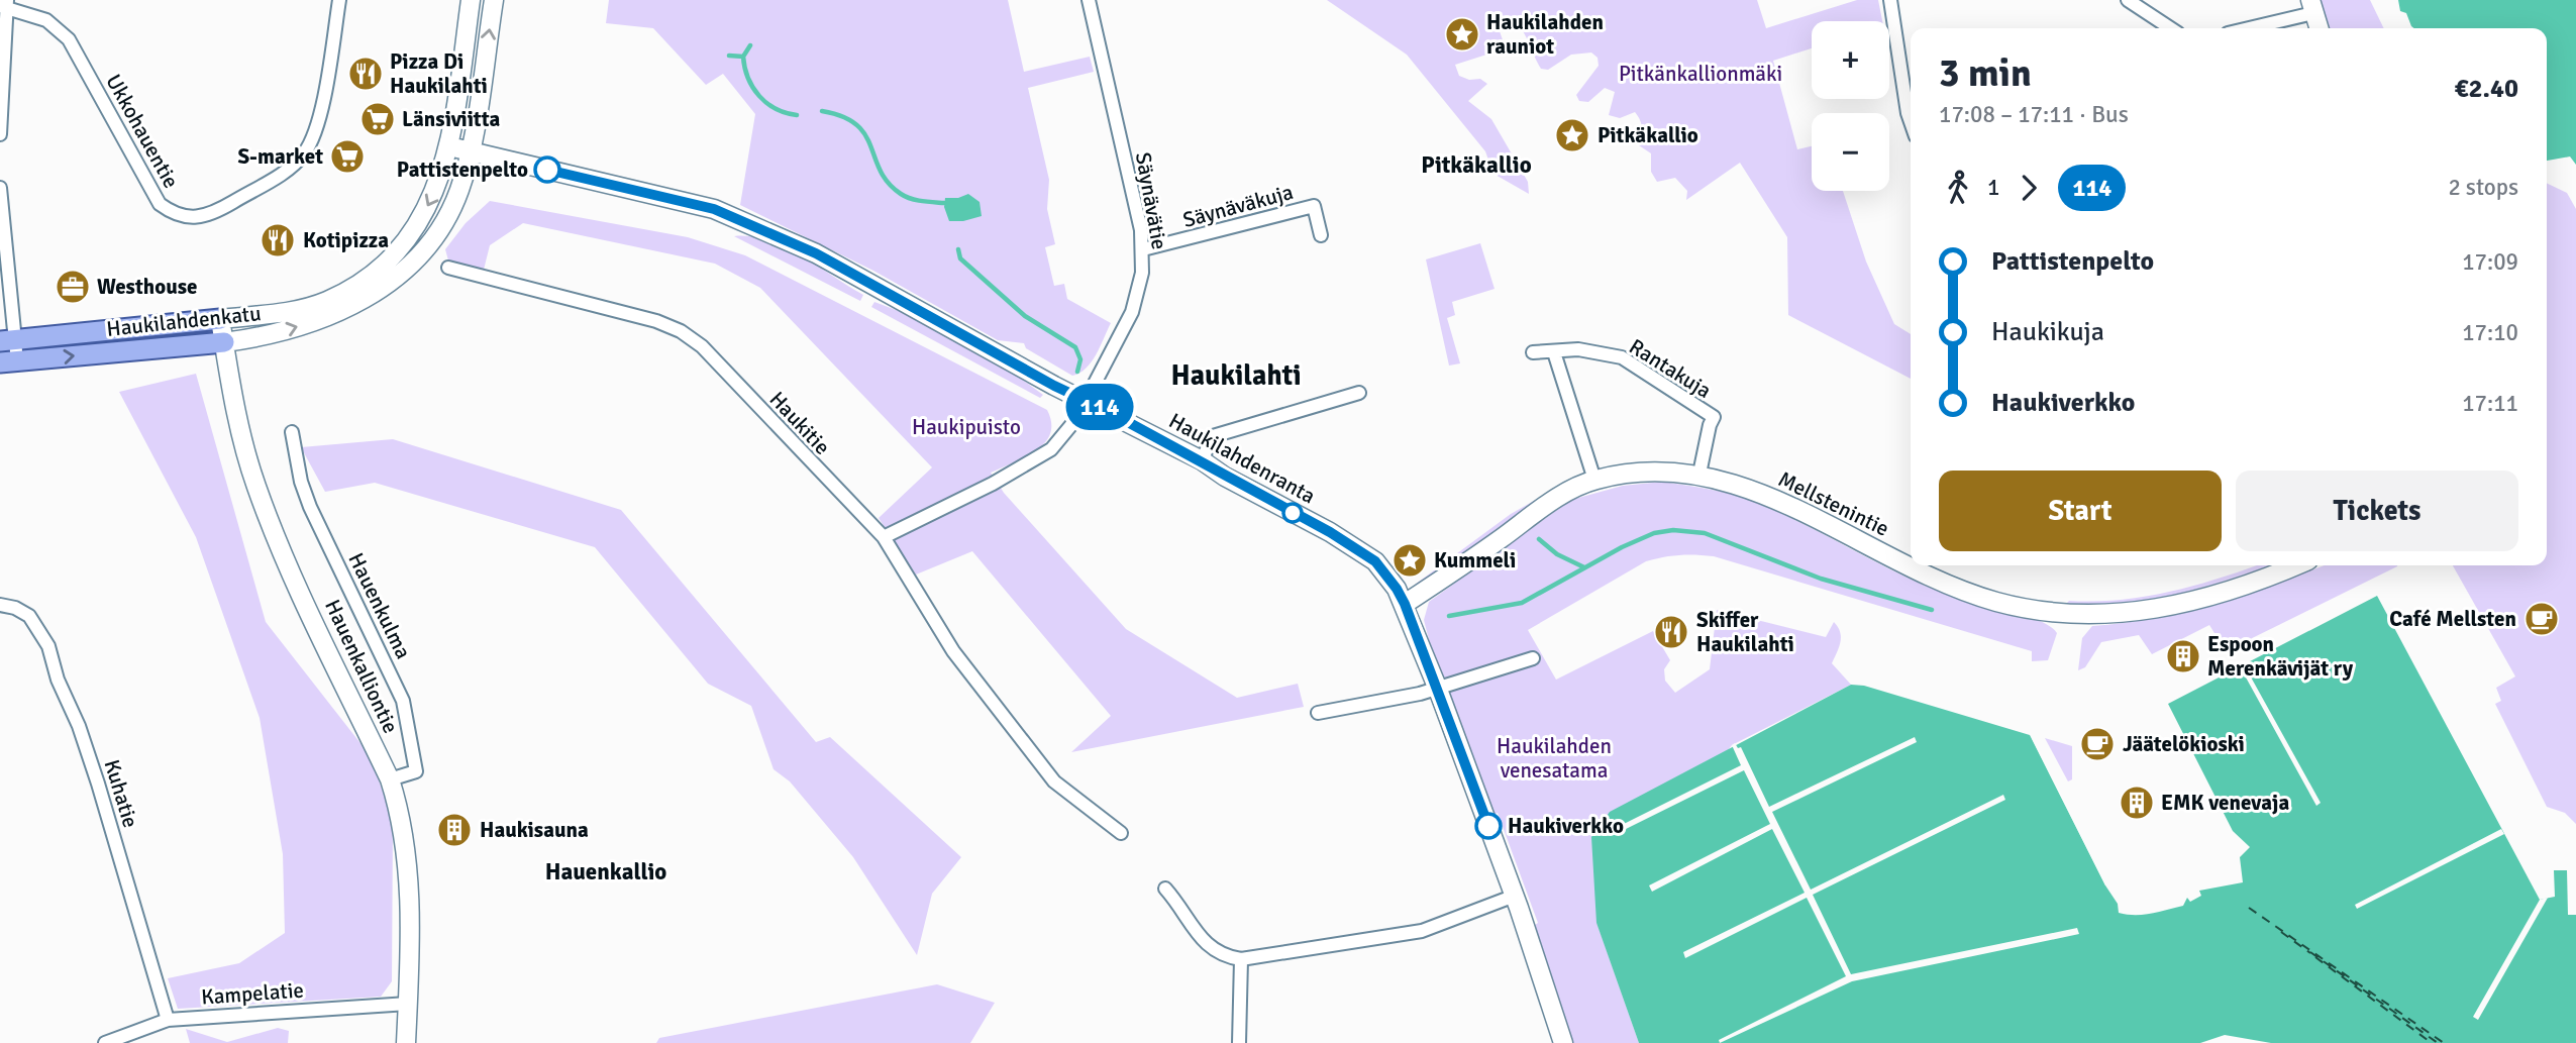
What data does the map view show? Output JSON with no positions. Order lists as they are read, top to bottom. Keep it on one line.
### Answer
{"streets":{"main road":["Haukilahdenkatu"],"street":["Ukkohauentie","Säynävätie","Säynäväkuja","Rantakuja","Haukitie","Haukilahdenranta","Mellstenintie","Hauenkulma","Hauenkalliontie","Kuhatie","Kampelatie"]},"crossings":[["Säynävätie","Säynäväkuja"],["Säynävätie","Haukilahdenranta"],["Haukilahdenkatu","Haukilahdenranta"],["Haukilahdenkatu","Hauenkalliontie"],["Rantakuja","Mellstenintie"],["Haukilahdenranta","Mellstenintie"],["Hauenkulma","Hauenkalliontie"],["Hauenkalliontie","Kampelatie"],["Kuhatie","Kampelatie"]],"districts":["Pitkäkallio","Haukilahti","Hauenkallio"],"parks":["Pitkänkallionmäki","Haukipuisto","Haukilahden venesatama"],"places":{"place":["Haukilahden rauniot","Pitkäkallio","Kummeli"],"restaurant":["Pizza Di Haukilahti","Kotipizza","Skiffer Haukilahti"],"supermarket":["Länsiviitta","S-market"],"other":["Pattistenpelto","Haukiverkko"],"office":["Westhouse"],"cafe":["Café Mellsten","Jäätelökioski"],"building":["Espoon Merenkävijät ry","EMK venevaja","Haukisauna"]},"lines":["bus line 114"],"page":{"on_map":"114","map_buttons":["+","−"],"heading":["3 min","17:08 – 17:11 · Bus","€2.40"],"legs":["1","114","2 stops"],"list":[{"name":"Pattistenpelto","value":"17:09"},{"name":"Haukikuja","value":"17:10"},{"name":"Haukiverkko","value":"17:11"}],"buttons":["Start","Tickets"]}}
